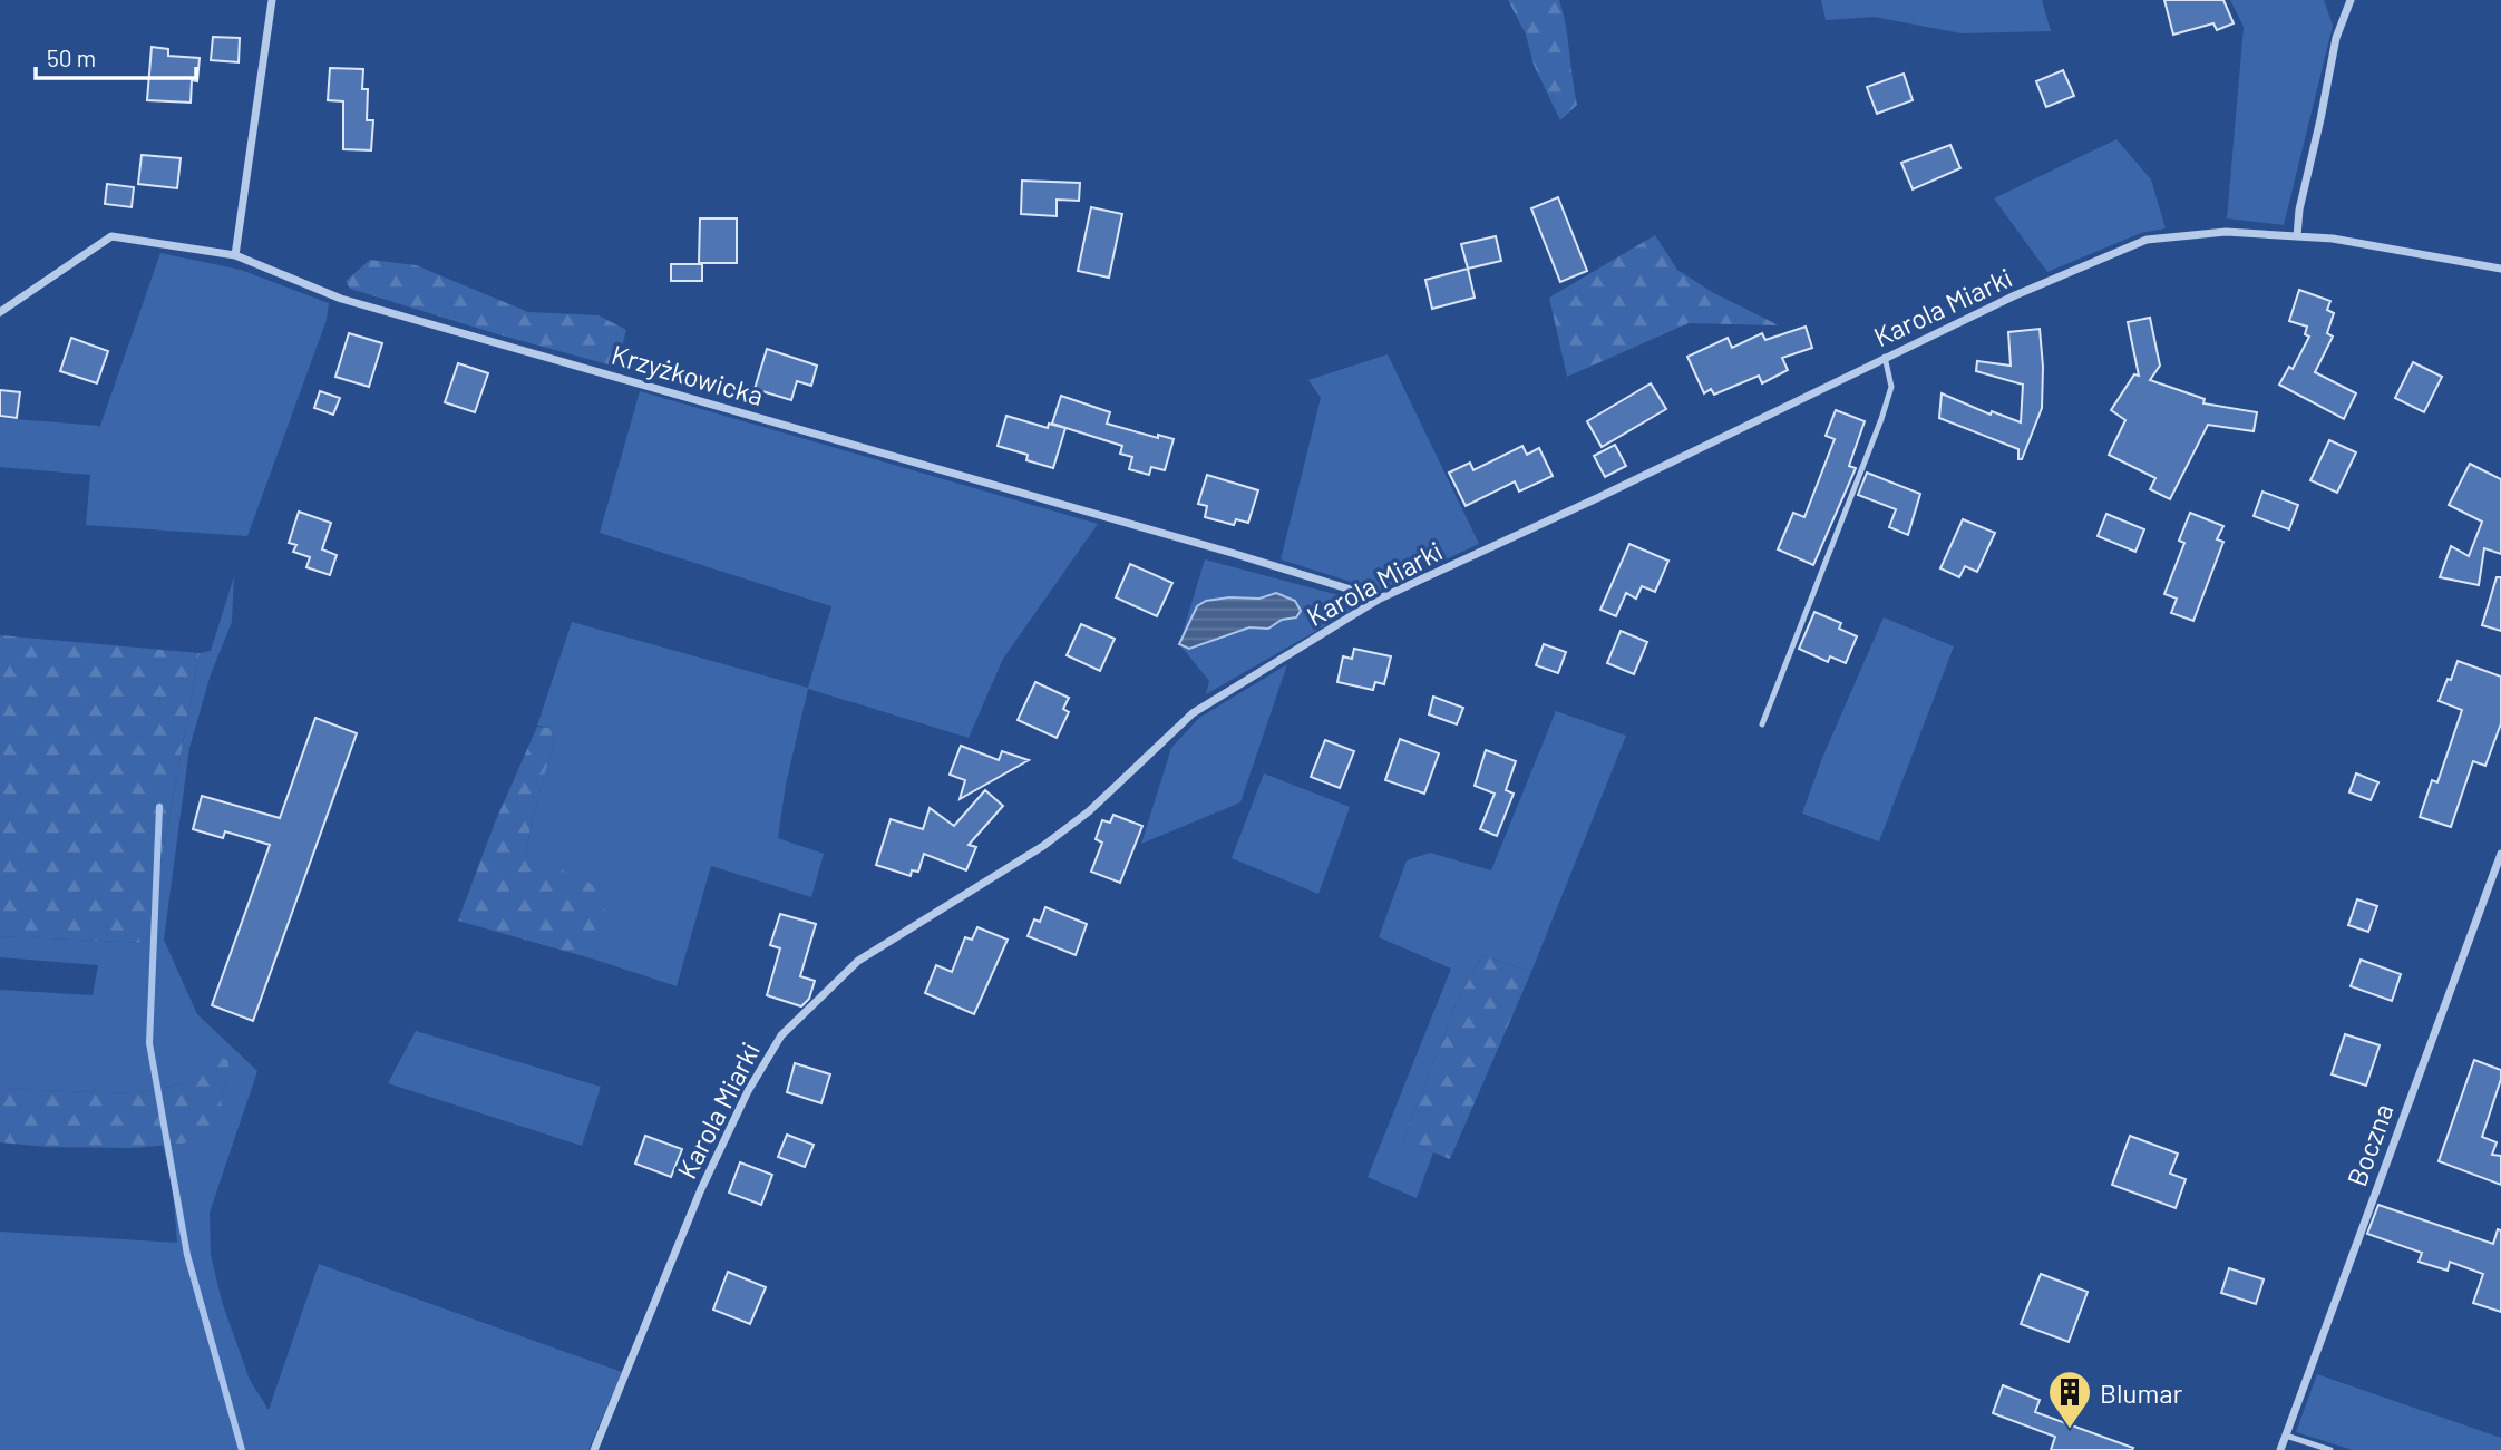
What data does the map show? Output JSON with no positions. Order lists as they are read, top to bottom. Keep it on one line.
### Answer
{"streets":{"street":["Karola Miarki","Krzyżkowicka","Boczna"]},"crossings":[["Karola Miarki","Krzyżkowicka"]],"places":{"building":["Blumar"]},"scale_bar":"50 m"}
